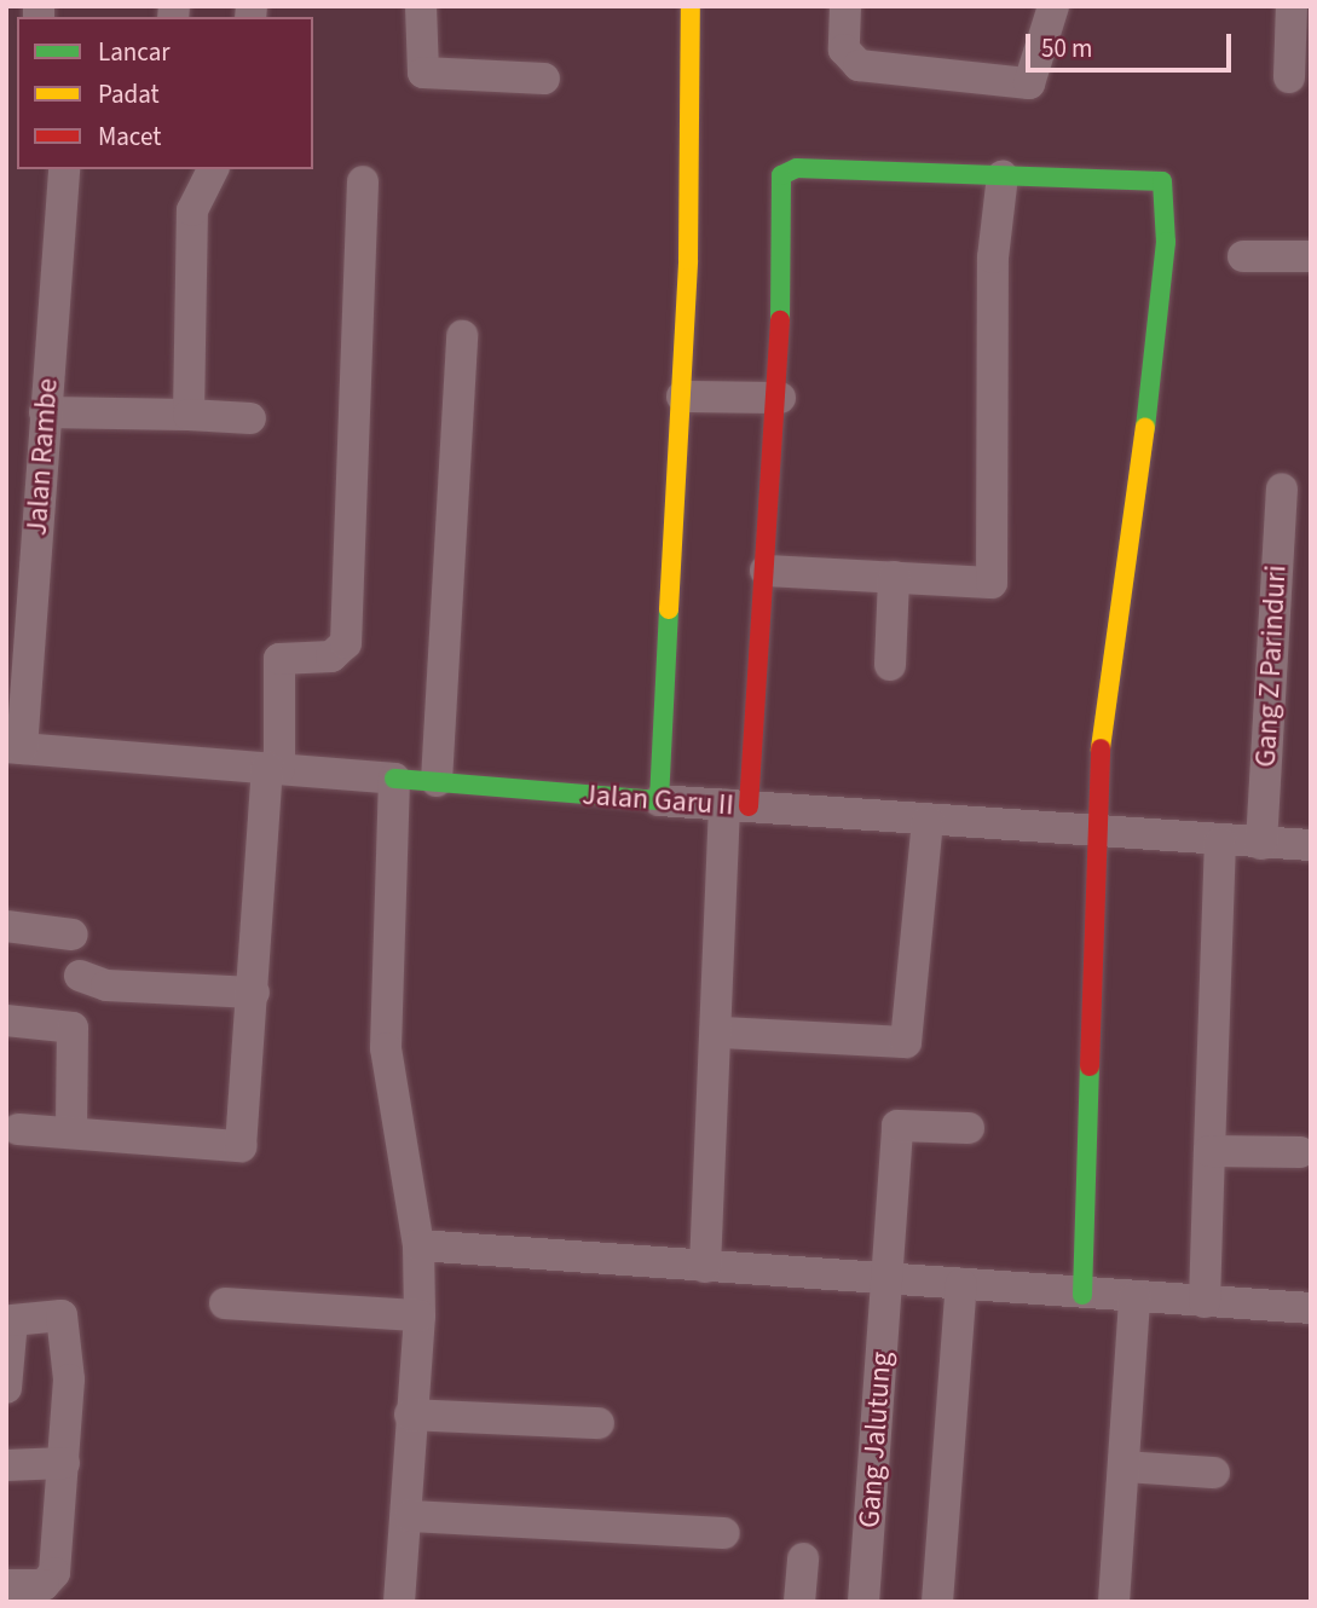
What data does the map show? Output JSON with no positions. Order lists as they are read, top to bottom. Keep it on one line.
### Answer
{"streets":{"street":["Jalan Rambe","Gang Z Parinduri","Jalan Garu II","Gang Jalutung"]},"crossings":[["Jalan Rambe","Jalan Garu II"],["Gang Z Parinduri","Jalan Garu II"]],"legend":["Lancar","Padat","Macet"],"scale_bar":"50 m"}
